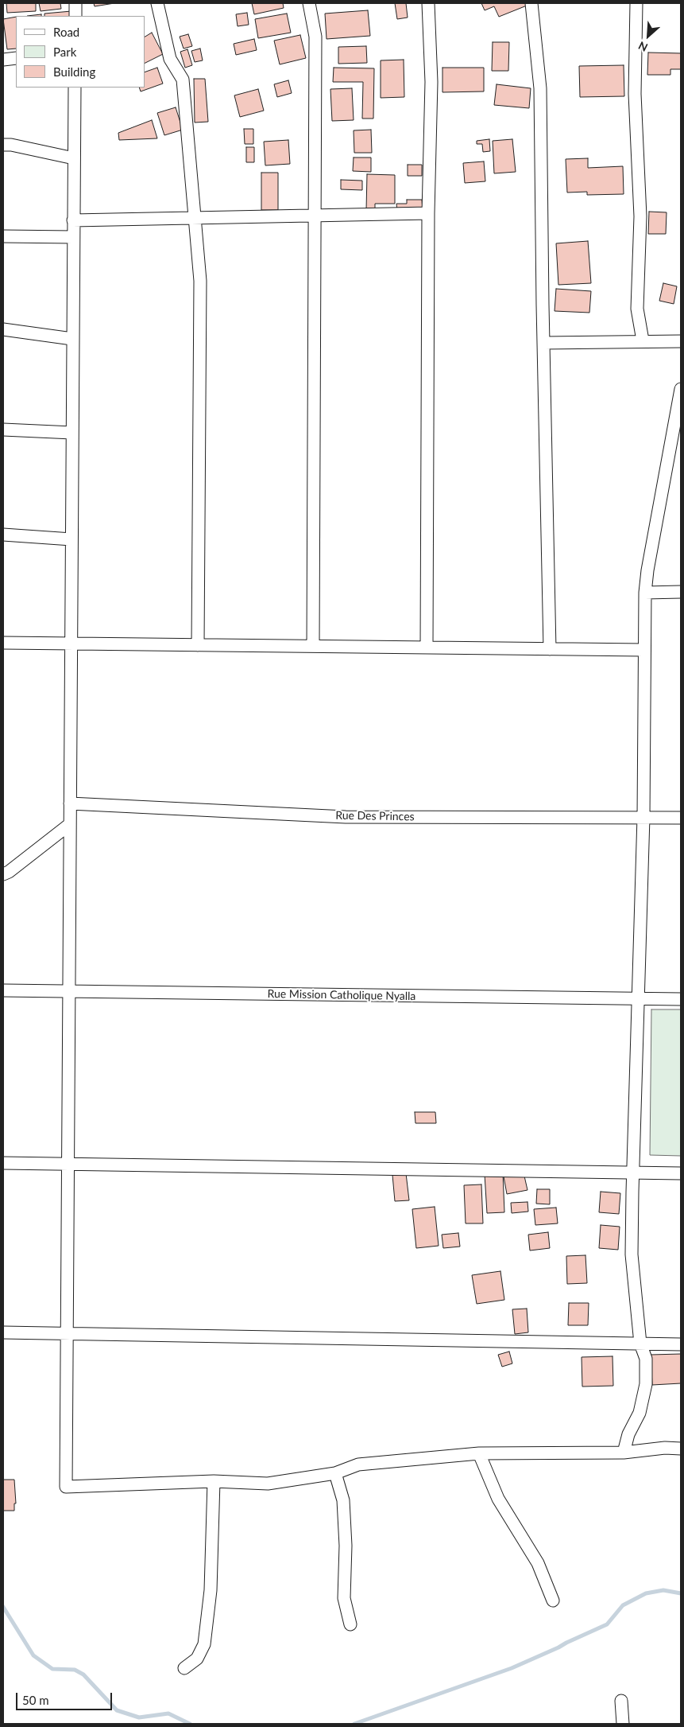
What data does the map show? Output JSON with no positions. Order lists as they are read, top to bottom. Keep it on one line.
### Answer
{"streets":{"street":["Rue Des Princes","Rue Mission Catholique Nyalla"]},"legend":["Road","Park","Building"],"scale_bar":"50 m","north":"bottom left"}
